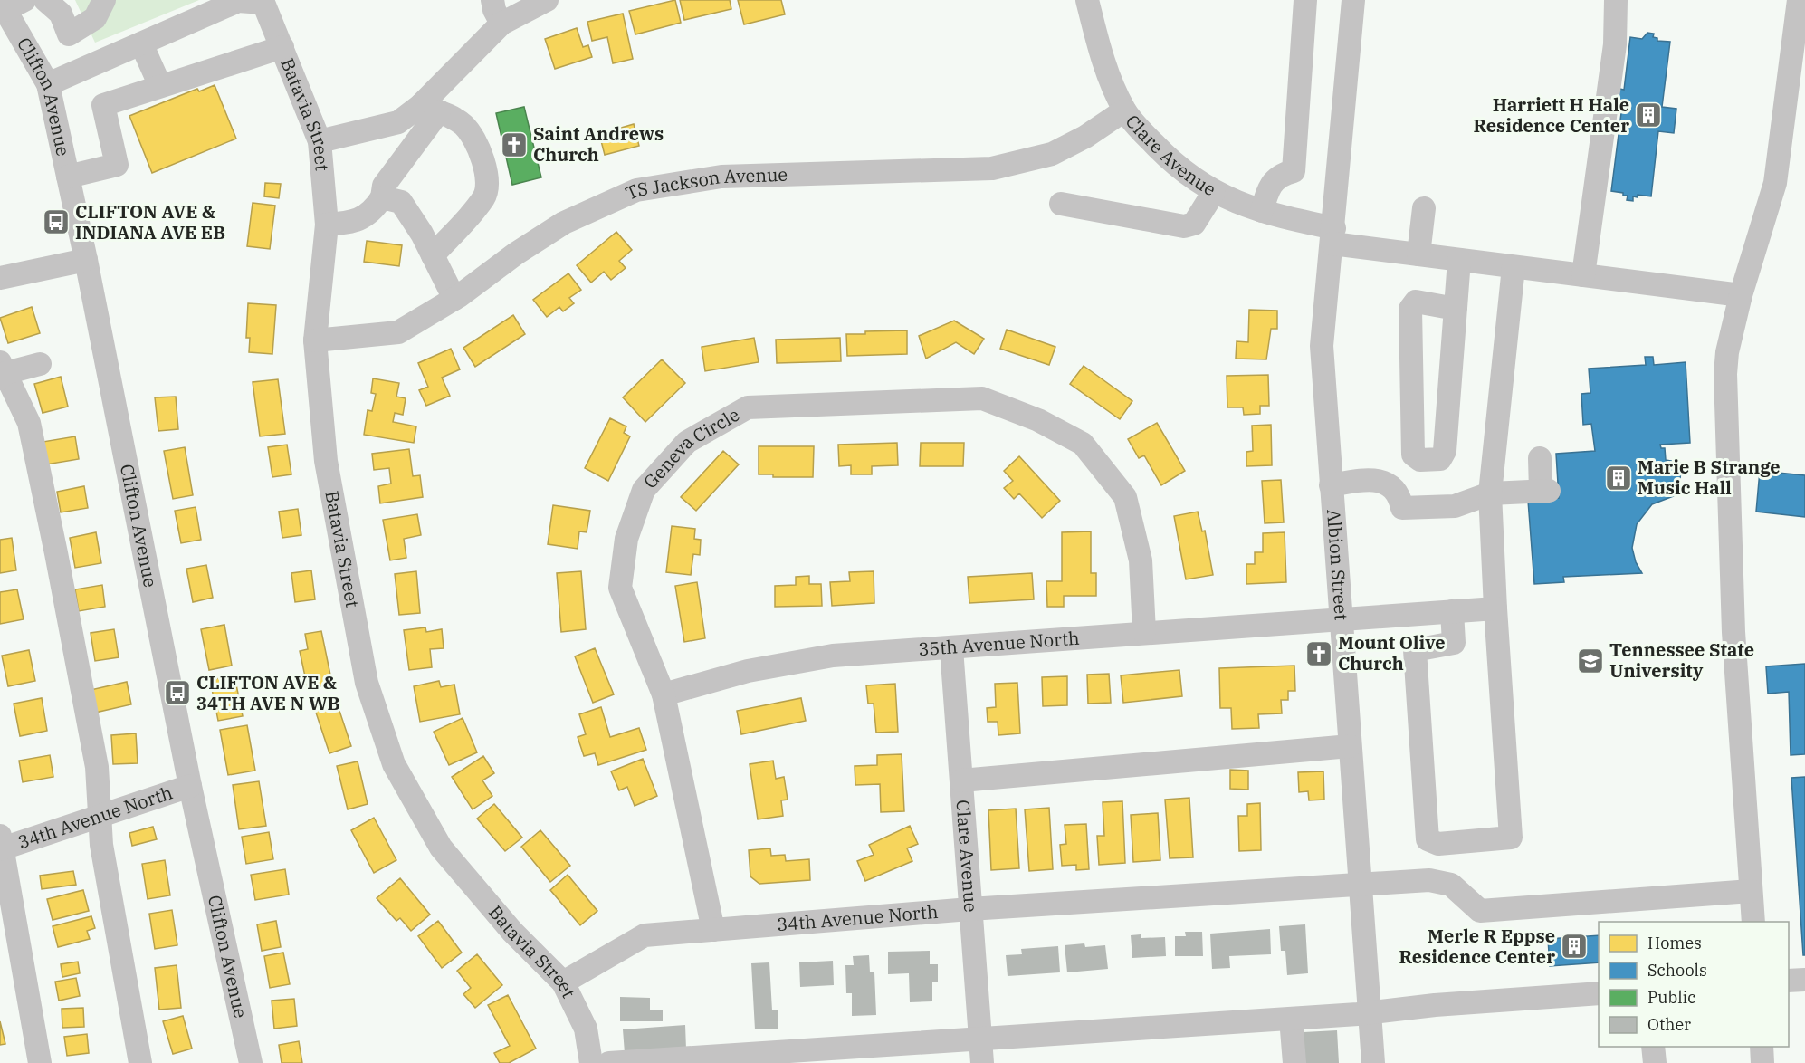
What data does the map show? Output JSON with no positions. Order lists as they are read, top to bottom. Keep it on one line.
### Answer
{"streets":{"street":["Clifton Avenue","Batavia Street","Clare Avenue","TS Jackson Avenue","Geneva Circle","Albion Street","35th Avenue North","34th Avenue North"]},"crossings":[["Clifton Avenue","34th Avenue North"],["Batavia Street","TS Jackson Avenue"],["Batavia Street","34th Avenue North"],["Clare Avenue","TS Jackson Avenue"],["Clare Avenue","Albion Street"],["Clare Avenue","35th Avenue North"],["Clare Avenue","34th Avenue North"],["Geneva Circle","35th Avenue North"],["Geneva Circle","34th Avenue North"],["Albion Street","35th Avenue North"],["Albion Street","34th Avenue North"]],"places":{"building":["Harriett H Hale Residence Center","Marie B Strange Music Hall","Merle R Eppse Residence Center"],"church":["Saint Andrews Church","Mount Olive Church"],"bus stop":["CLIFTON AVE & INDIANA AVE EB","CLIFTON AVE & 34TH AVE N WB"],"school or university":["Tennessee State University"]},"legend":["Homes","Schools","Public","Other"]}
